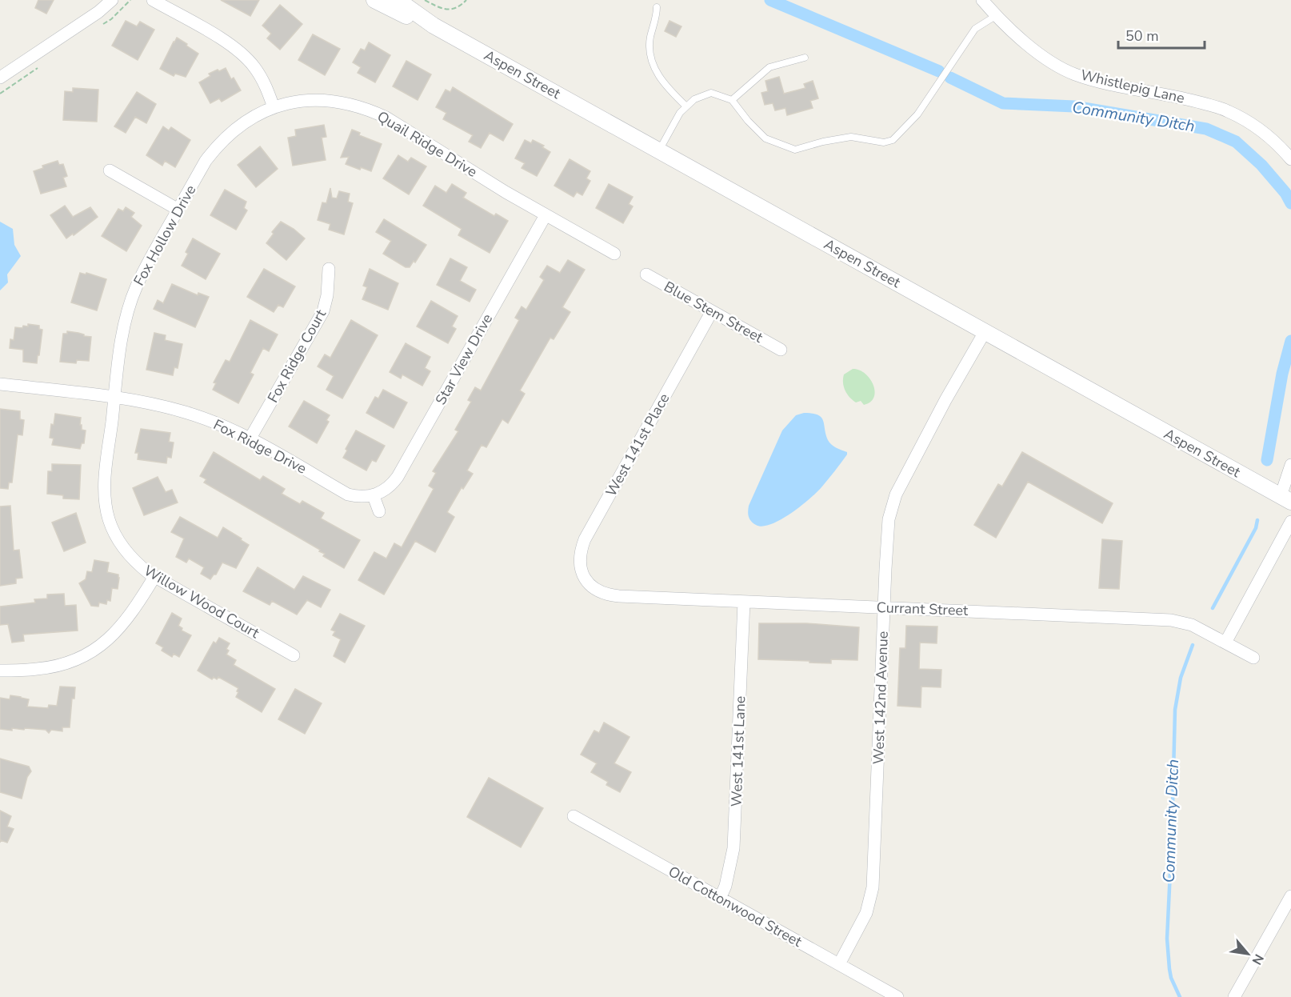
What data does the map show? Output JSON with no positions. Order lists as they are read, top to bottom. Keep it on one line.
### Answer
{"streets":{"street":["Aspen Street","Whistlepig Lane","Quail Ridge Drive","Fox Hollow Drive","Blue Stem Street","Fox Ridge Court","Star View Drive","West 141st Place","Fox Ridge Drive","Willow Wood Court","Currant Street","West 142nd Avenue","West 141st Lane","Old Cottonwood Street"]},"crossings":[["Aspen Street","West 142nd Avenue"],["Quail Ridge Drive","Fox Hollow Drive"],["Quail Ridge Drive","Star View Drive"],["Fox Hollow Drive","Fox Ridge Drive"],["Fox Hollow Drive","Willow Wood Court"],["Blue Stem Street","West 141st Place"],["Fox Ridge Court","Fox Ridge Drive"],["Star View Drive","Fox Ridge Drive"],["West 141st Place","Currant Street"],["Fox Ridge Drive","Willow Wood Court"],["Currant Street","West 142nd Avenue"],["Currant Street","West 141st Lane"],["West 142nd Avenue","Old Cottonwood Street"],["West 141st Lane","Old Cottonwood Street"]],"water":["Community Ditch"],"scale_bar":"50 m","north":"bottom right"}
